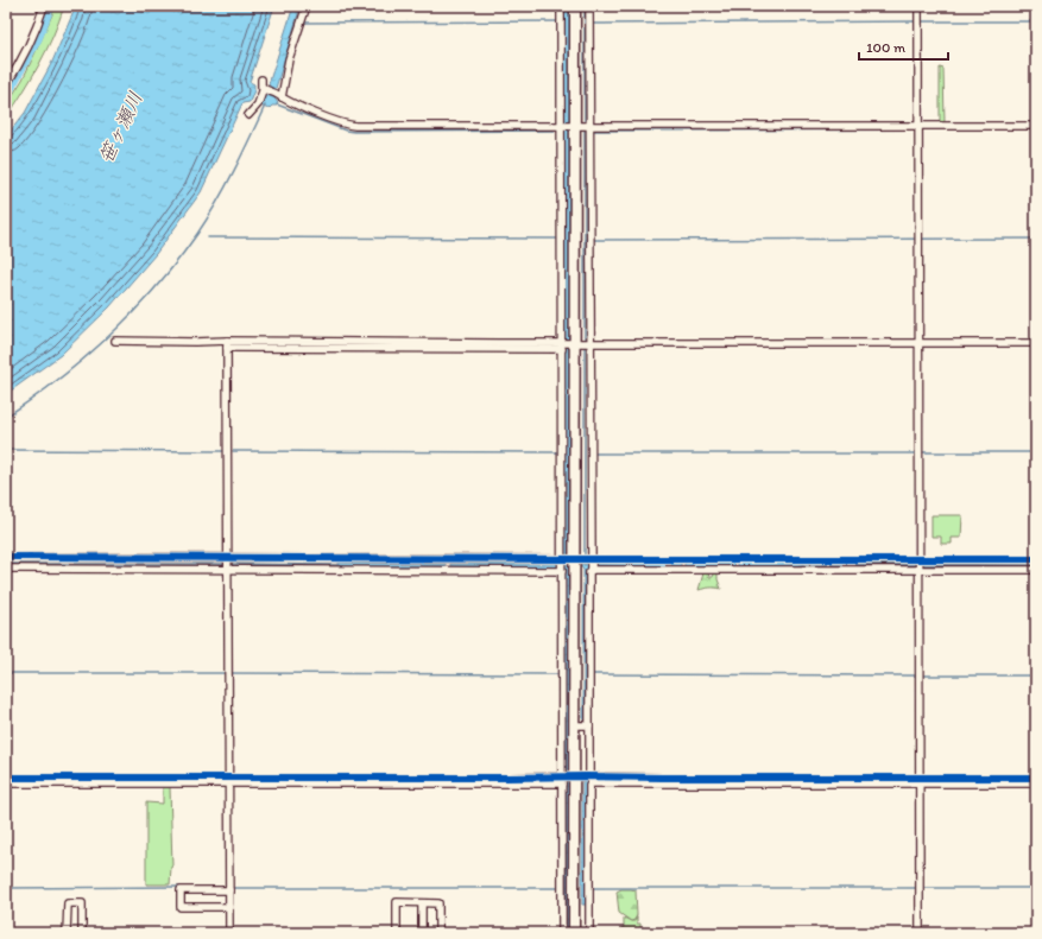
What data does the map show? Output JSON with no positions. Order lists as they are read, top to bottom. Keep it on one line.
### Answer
{"water":["笹ヶ瀬川"],"scale_bar":"100 m"}
